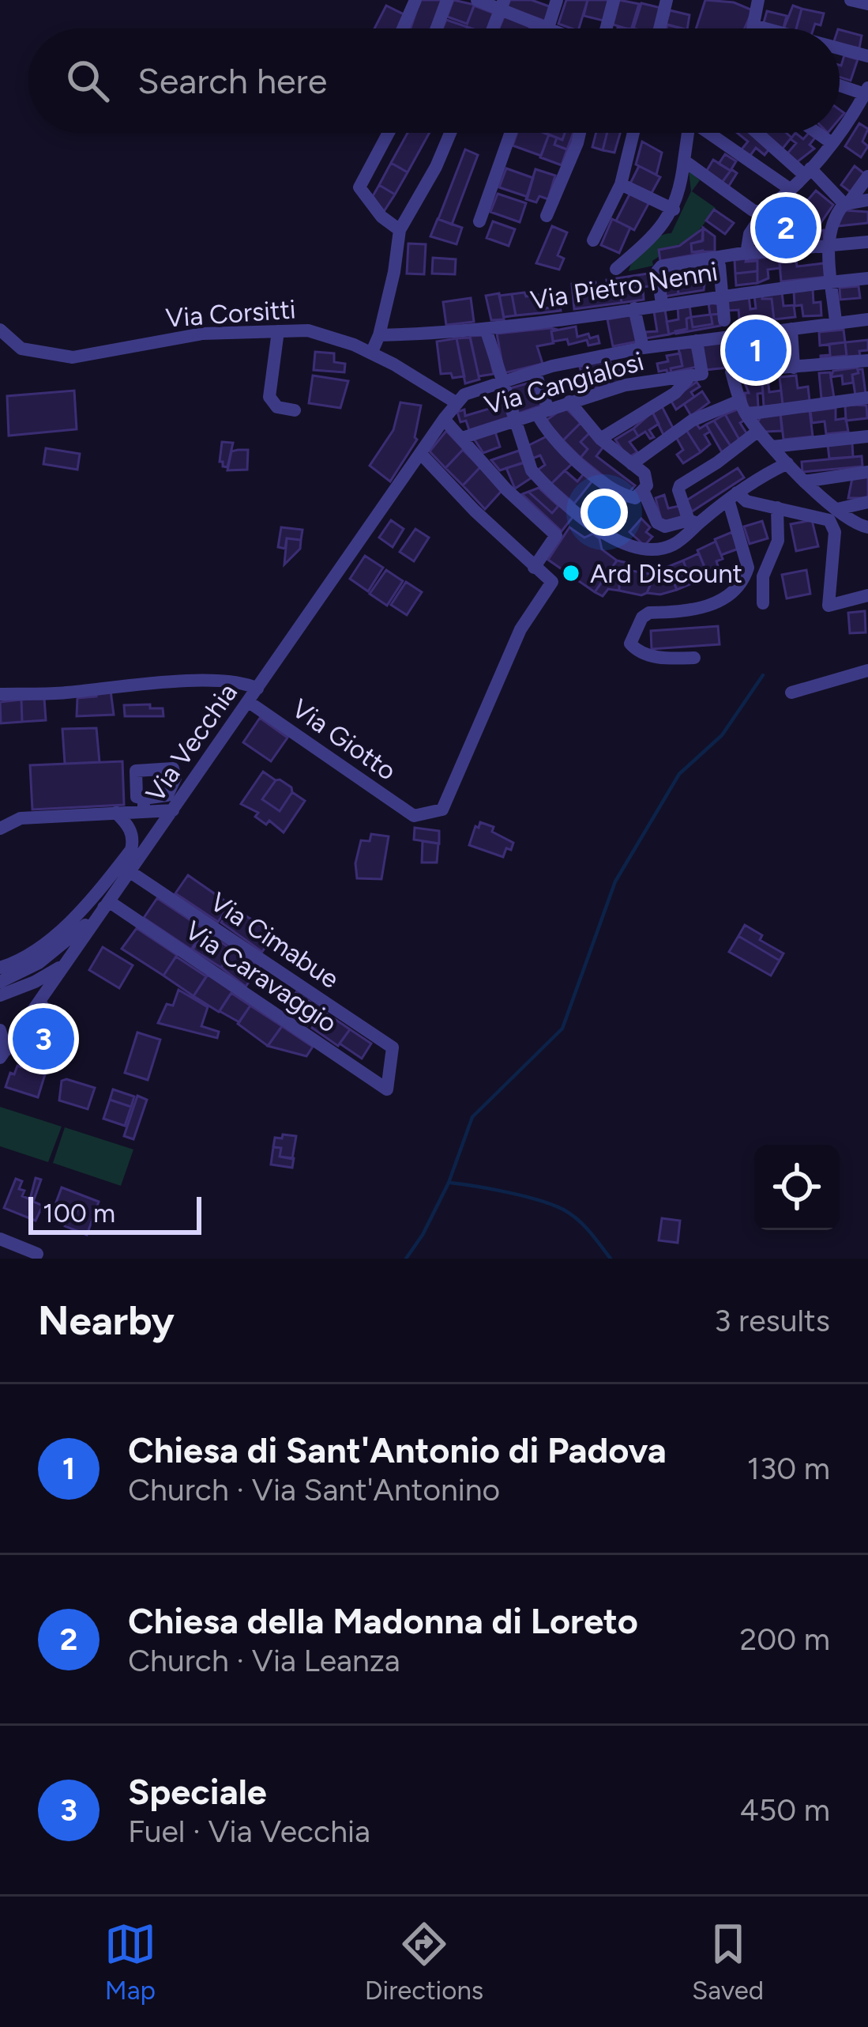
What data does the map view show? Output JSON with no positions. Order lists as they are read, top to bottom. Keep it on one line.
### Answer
{"streets":{"street":["Via Pietro Nenni","Via Corsitti","Via Cangialosi","Via Giotto","Via Vecchia","Via Cimabue","Via Caravaggio"]},"crossings":[["Via Corsitti","Via Vecchia"],["Via Giotto","Via Vecchia"],["Via Vecchia","Via Cimabue"],["Via Vecchia","Via Caravaggio"],["Via Cimabue","Via Caravaggio"]],"places":["Ard Discount"],"scale_bar":"100 m","page":{"search":"Search here","pins":["2","1","3"],"scale":"100 m","heading":["Nearby","3 results"],"list":[{"mark":"1","name":"Chiesa di Sant'Antonio di Padova","note":"Church · Via Sant'Antonino","value":"130 m"},{"mark":"2","name":"Chiesa della Madonna di Loreto","note":"Church · Via Leanza","value":"200 m"},{"mark":"3","name":"Speciale","note":"Fuel · Via Vecchia","value":"450 m"}],"nav":["Map","Directions","Saved"]}}
